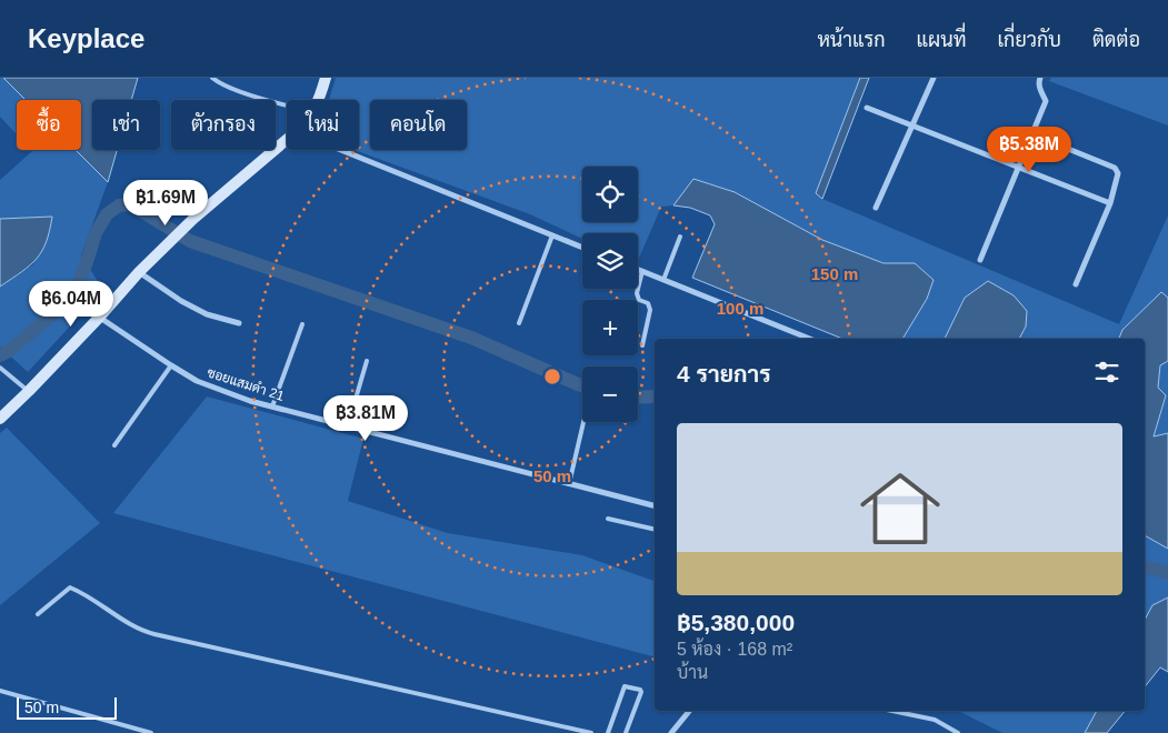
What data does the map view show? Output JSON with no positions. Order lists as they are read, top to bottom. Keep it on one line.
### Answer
{"streets":{"street":["ซอยแสมดำ 21"]},"scale_bar":"50 m","page":{"header":"Keyplace","nav":["หน้าแรก","แผนที่","เกี่ยวกับ","ติดต่อ"],"chip":["ซื้อ","เช่า","ตัวกรอง","ใหม่","คอนโด"],"price":["฿5.38M","฿1.69M","฿6.04M","฿3.81M"],"map_buttons":["+","−"],"heading":"4 รายการ","list":[{"name":"฿5,380,000","note":"5 ห้อง · 168 m² · บ้าน"}],"scale":"50 m"},"rings":["150 m","100 m","50 m"]}
